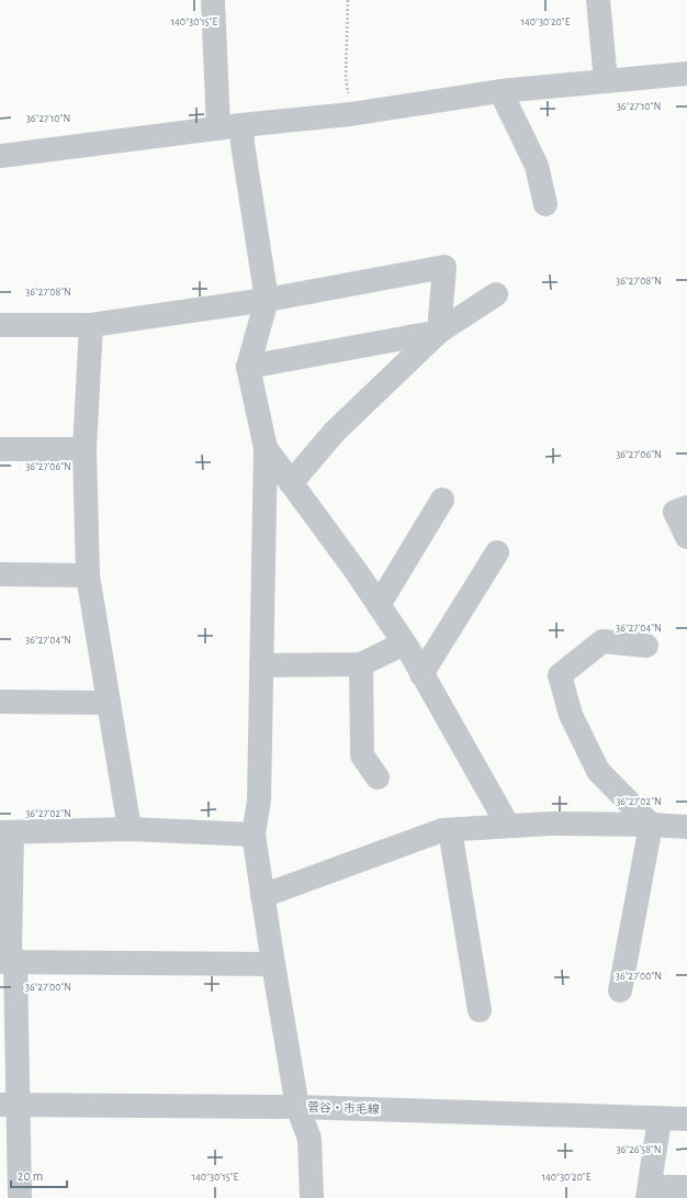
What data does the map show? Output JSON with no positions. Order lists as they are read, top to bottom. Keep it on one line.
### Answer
{"streets":{"street":["菅谷・市毛線"]},"scale_bar":"20 m","coordinates":["140°30'15\"E","140°30'20\"E","36°27'10\"N","36°27'08\"N","36°27'06\"N","36°27'04\"N","36°27'02\"N","36°27'00\"N","36°26'58\"N"]}
